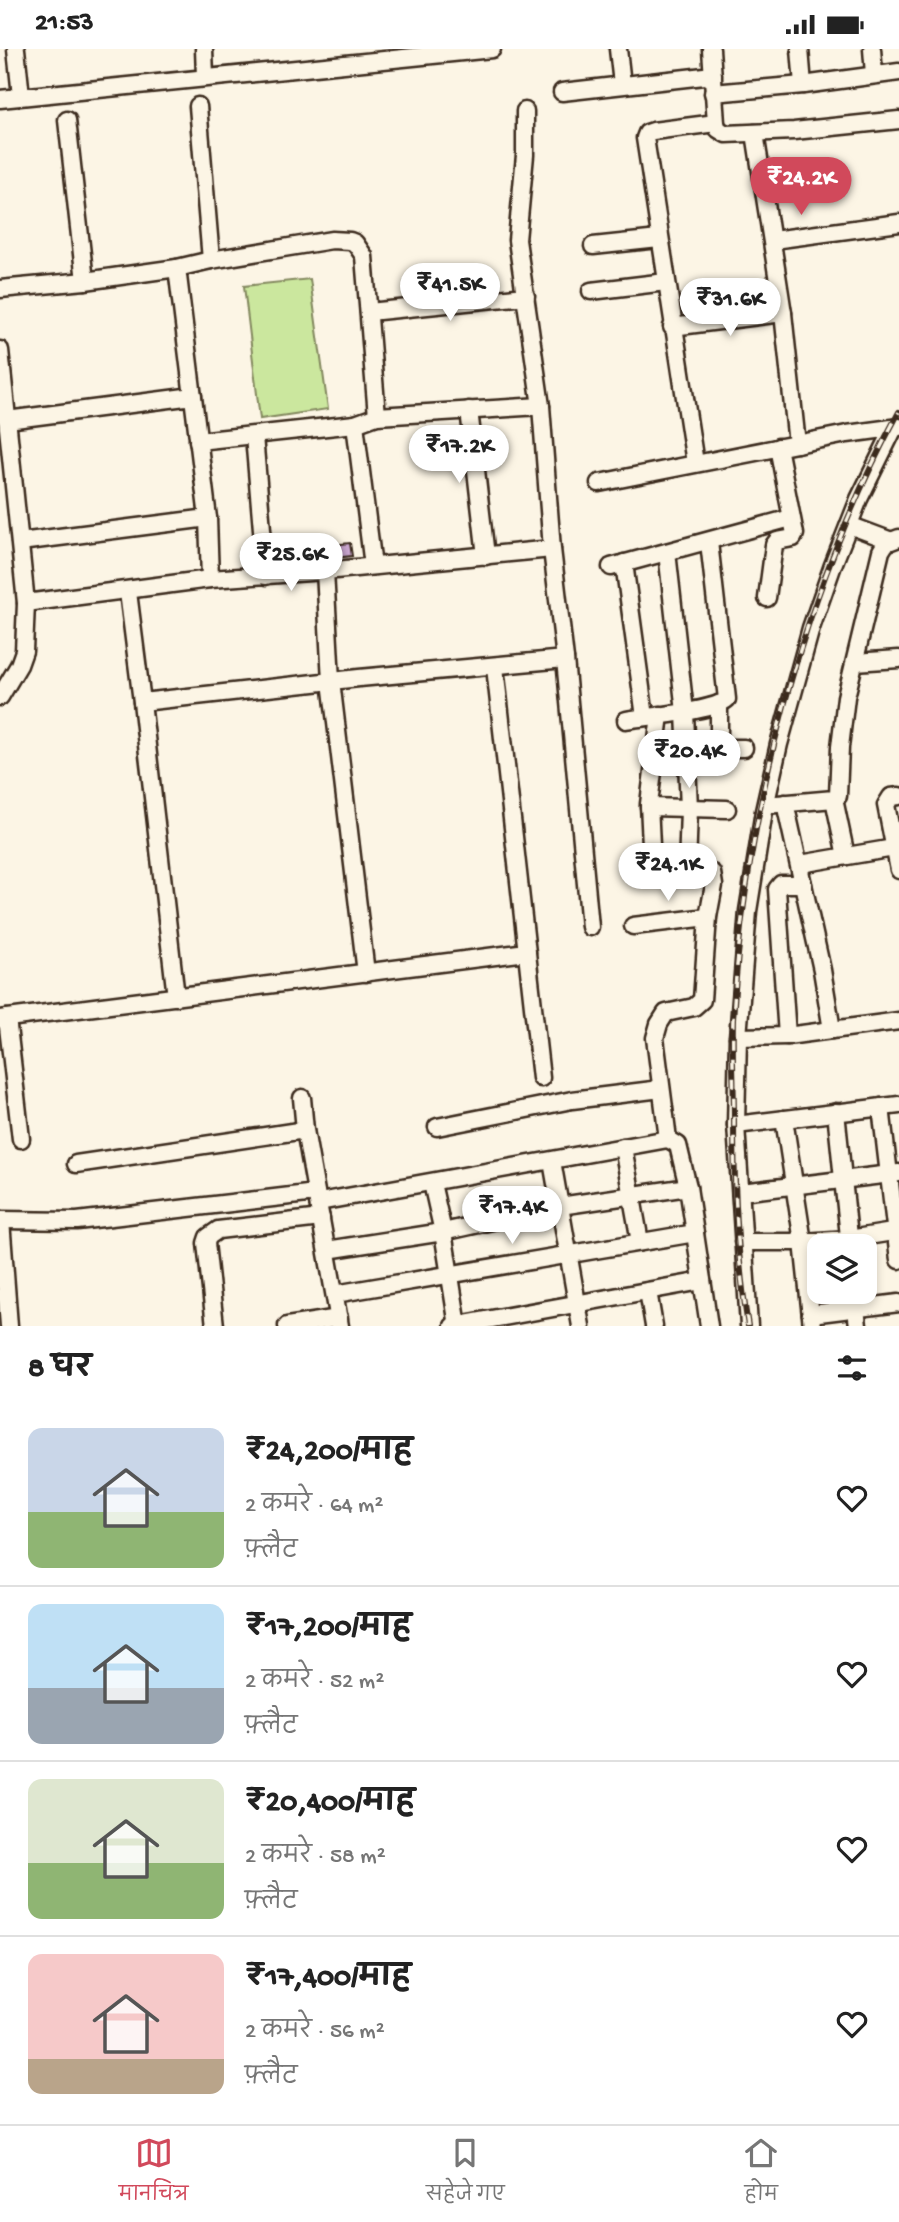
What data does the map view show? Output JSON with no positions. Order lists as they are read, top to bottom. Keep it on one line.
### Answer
{"page":{"status":"21:53","price":["₹24.2K","₹41.5K","₹31.6K","₹17.2K","₹25.6K","₹20.4K","₹24.1K","₹17.4K"],"heading":"8 घर","list":[{"name":"₹24,200/माह","note":"2 कमरे · 64 m² · फ़्लैट"},{"name":"₹17,200/माह","note":"2 कमरे · 52 m² · फ़्लैट"},{"name":"₹20,400/माह","note":"2 कमरे · 58 m² · फ़्लैट"},{"name":"₹17,400/माह","note":"2 कमरे · 56 m² · फ़्लैट"}],"tabs":["मानचित्र","सहेजे गए","होम"]}}
